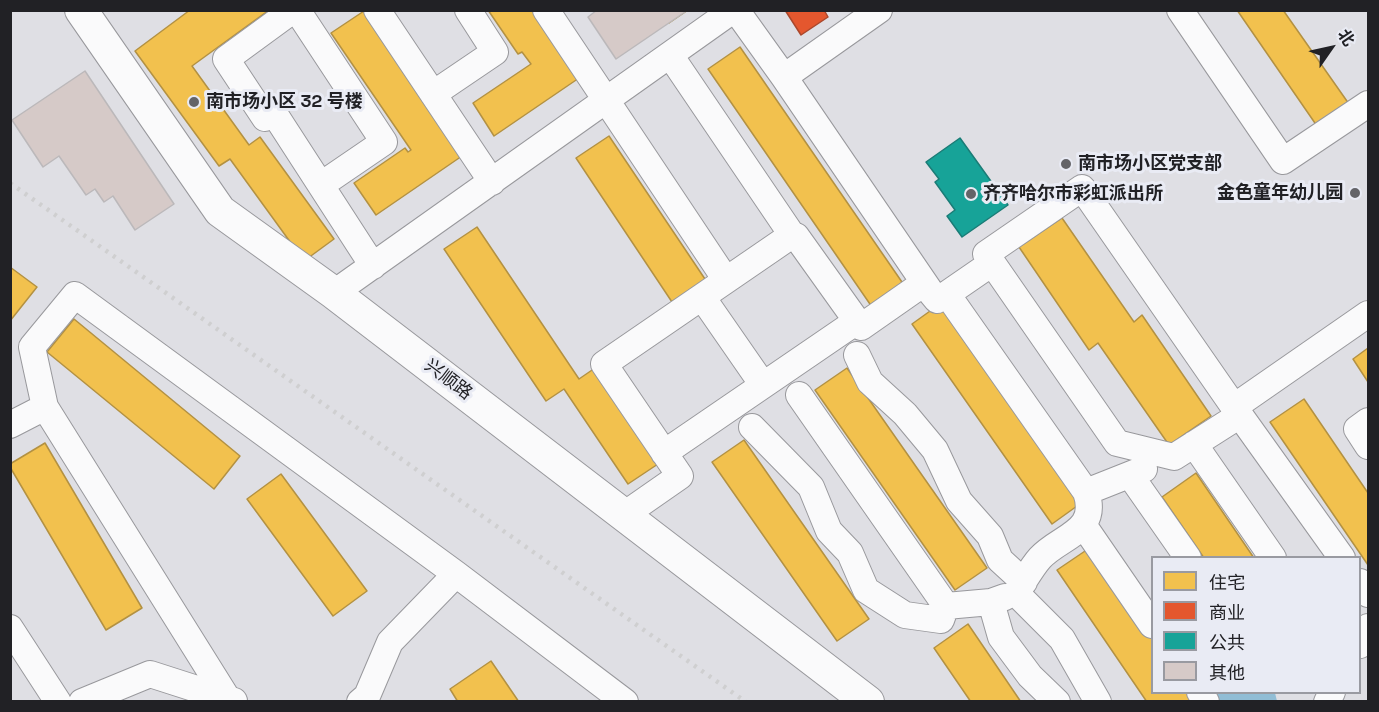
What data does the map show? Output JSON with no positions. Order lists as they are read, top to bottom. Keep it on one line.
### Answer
{"streets":{"street":["兴顺路"]},"places":["南市场小区 32 号楼","南市场小区党支部","金色童年幼儿园","齐齐哈尔市彩虹派出所"],"legend":["住宅","商业","公共","其他"],"north":"top right"}
